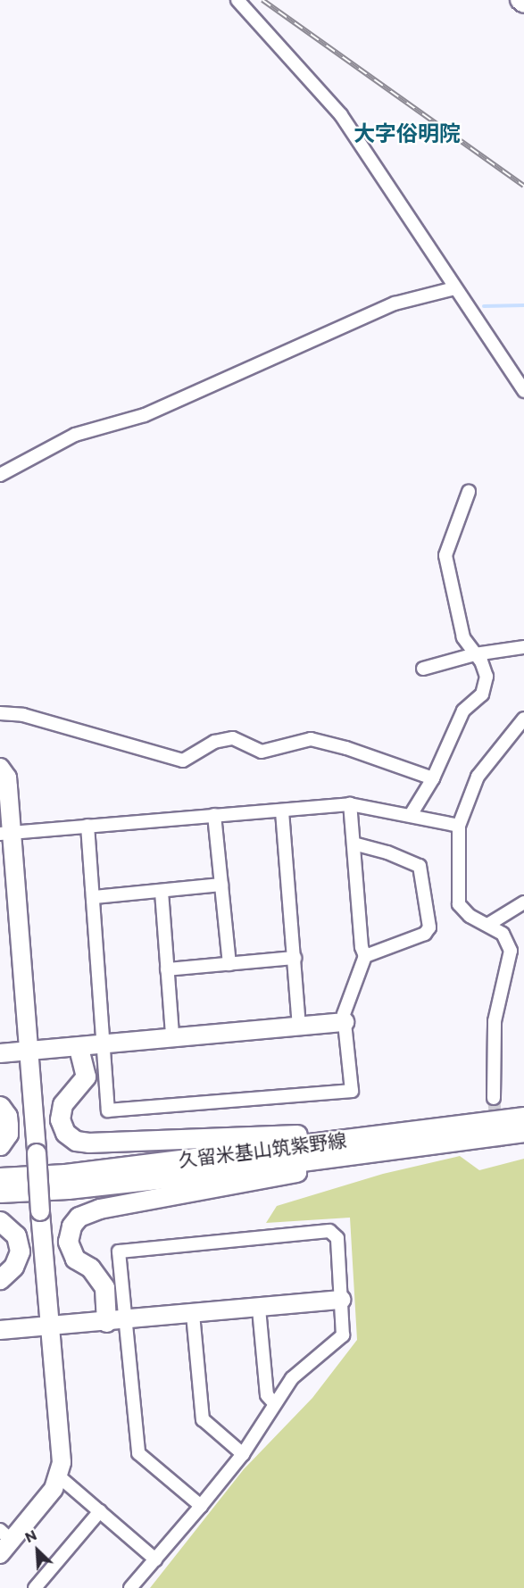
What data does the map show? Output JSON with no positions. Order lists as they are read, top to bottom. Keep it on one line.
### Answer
{"streets":{"main road":["久留米基山筑紫野線"]},"districts":["大字俗明院"],"north":"top left"}
